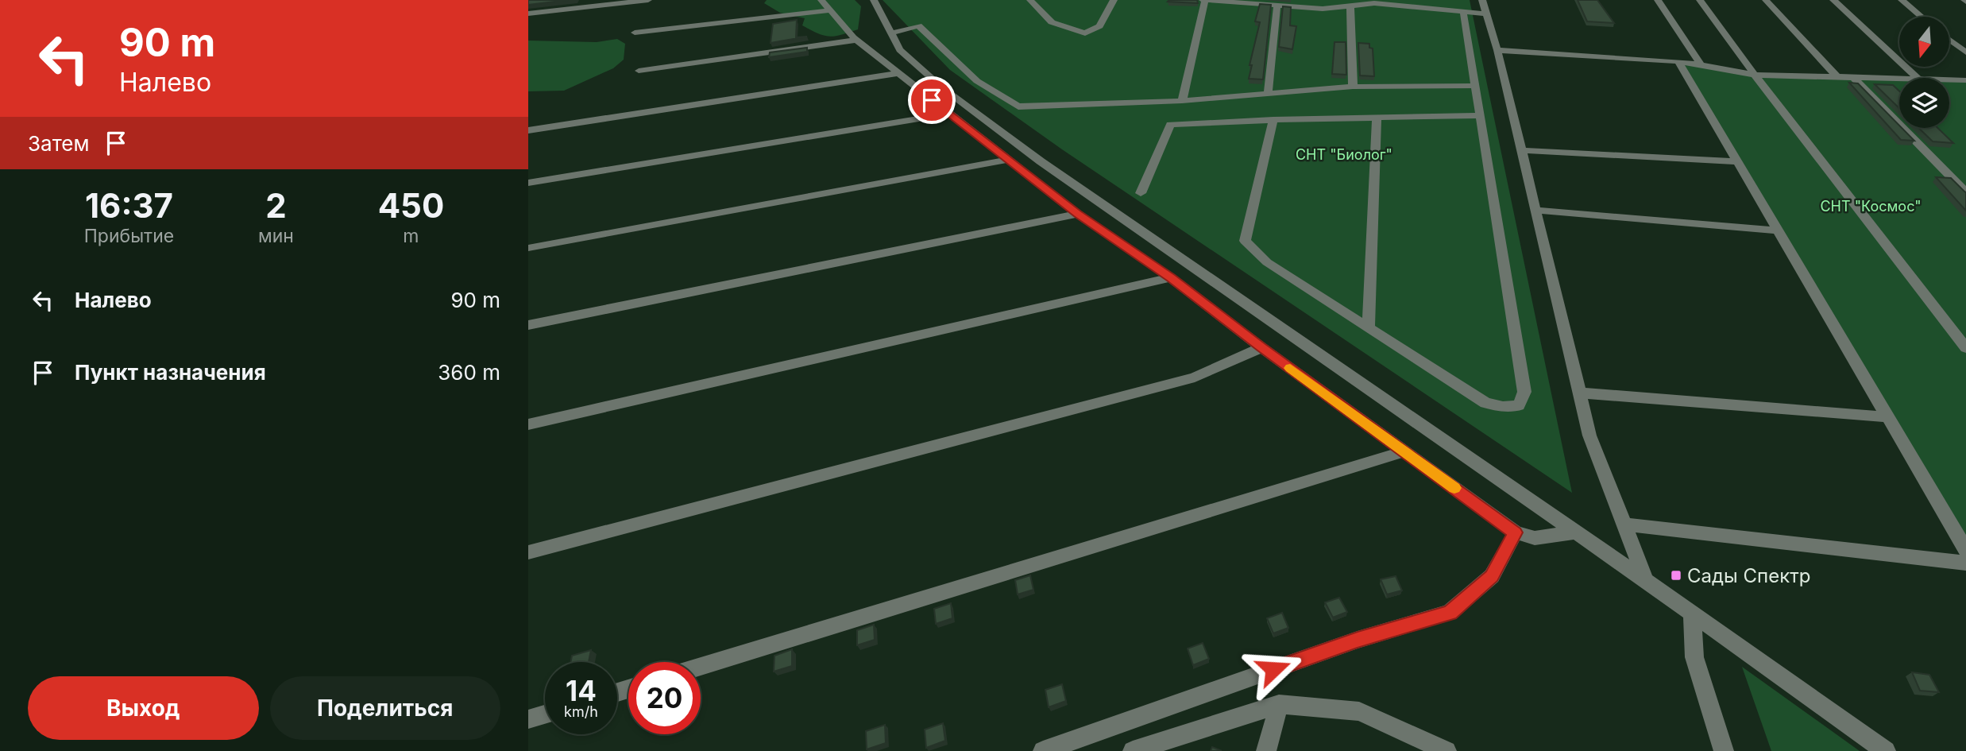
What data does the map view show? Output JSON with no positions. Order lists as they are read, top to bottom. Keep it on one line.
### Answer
{"parks":["СНТ \"Биолог\"","СНТ \"Космос\""],"places":{"transit":["Сады Спектр"]},"north":"bottom","page":{"turn":["90 m","Налево"],"then":"Затем","eta":["16:37","Прибытие","2","мин","450","m"],"list":[{"name":"Налево","value":"90 m"},{"name":"Пункт назначения","value":"360 m"}],"speed":"14 km/h","limit":"20","buttons":["Выход","Поделиться"]}}
